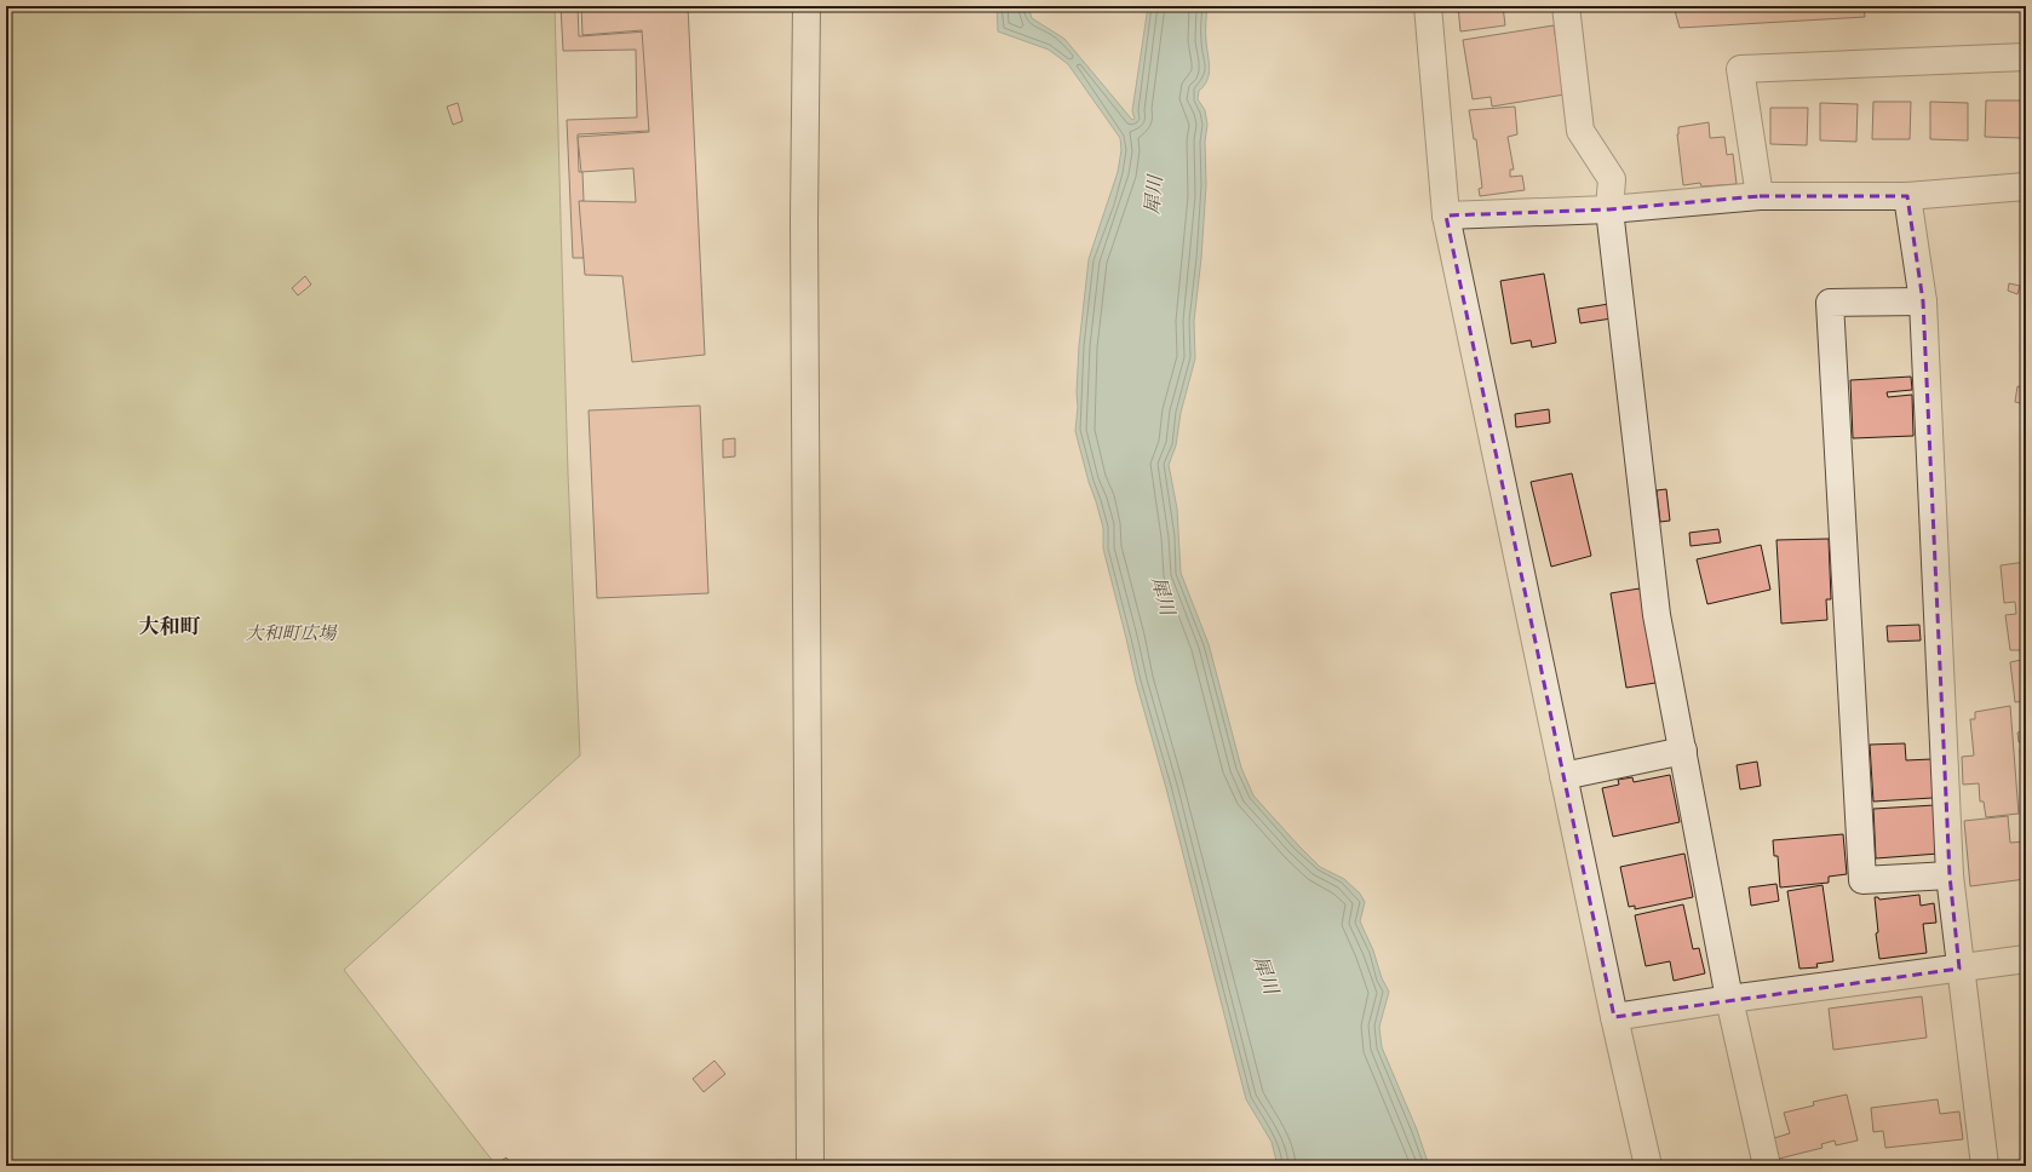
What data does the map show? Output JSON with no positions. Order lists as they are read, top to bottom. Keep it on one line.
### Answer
{"districts":["大和町"],"water":["犀川"],"parks":["大和町広場"]}
